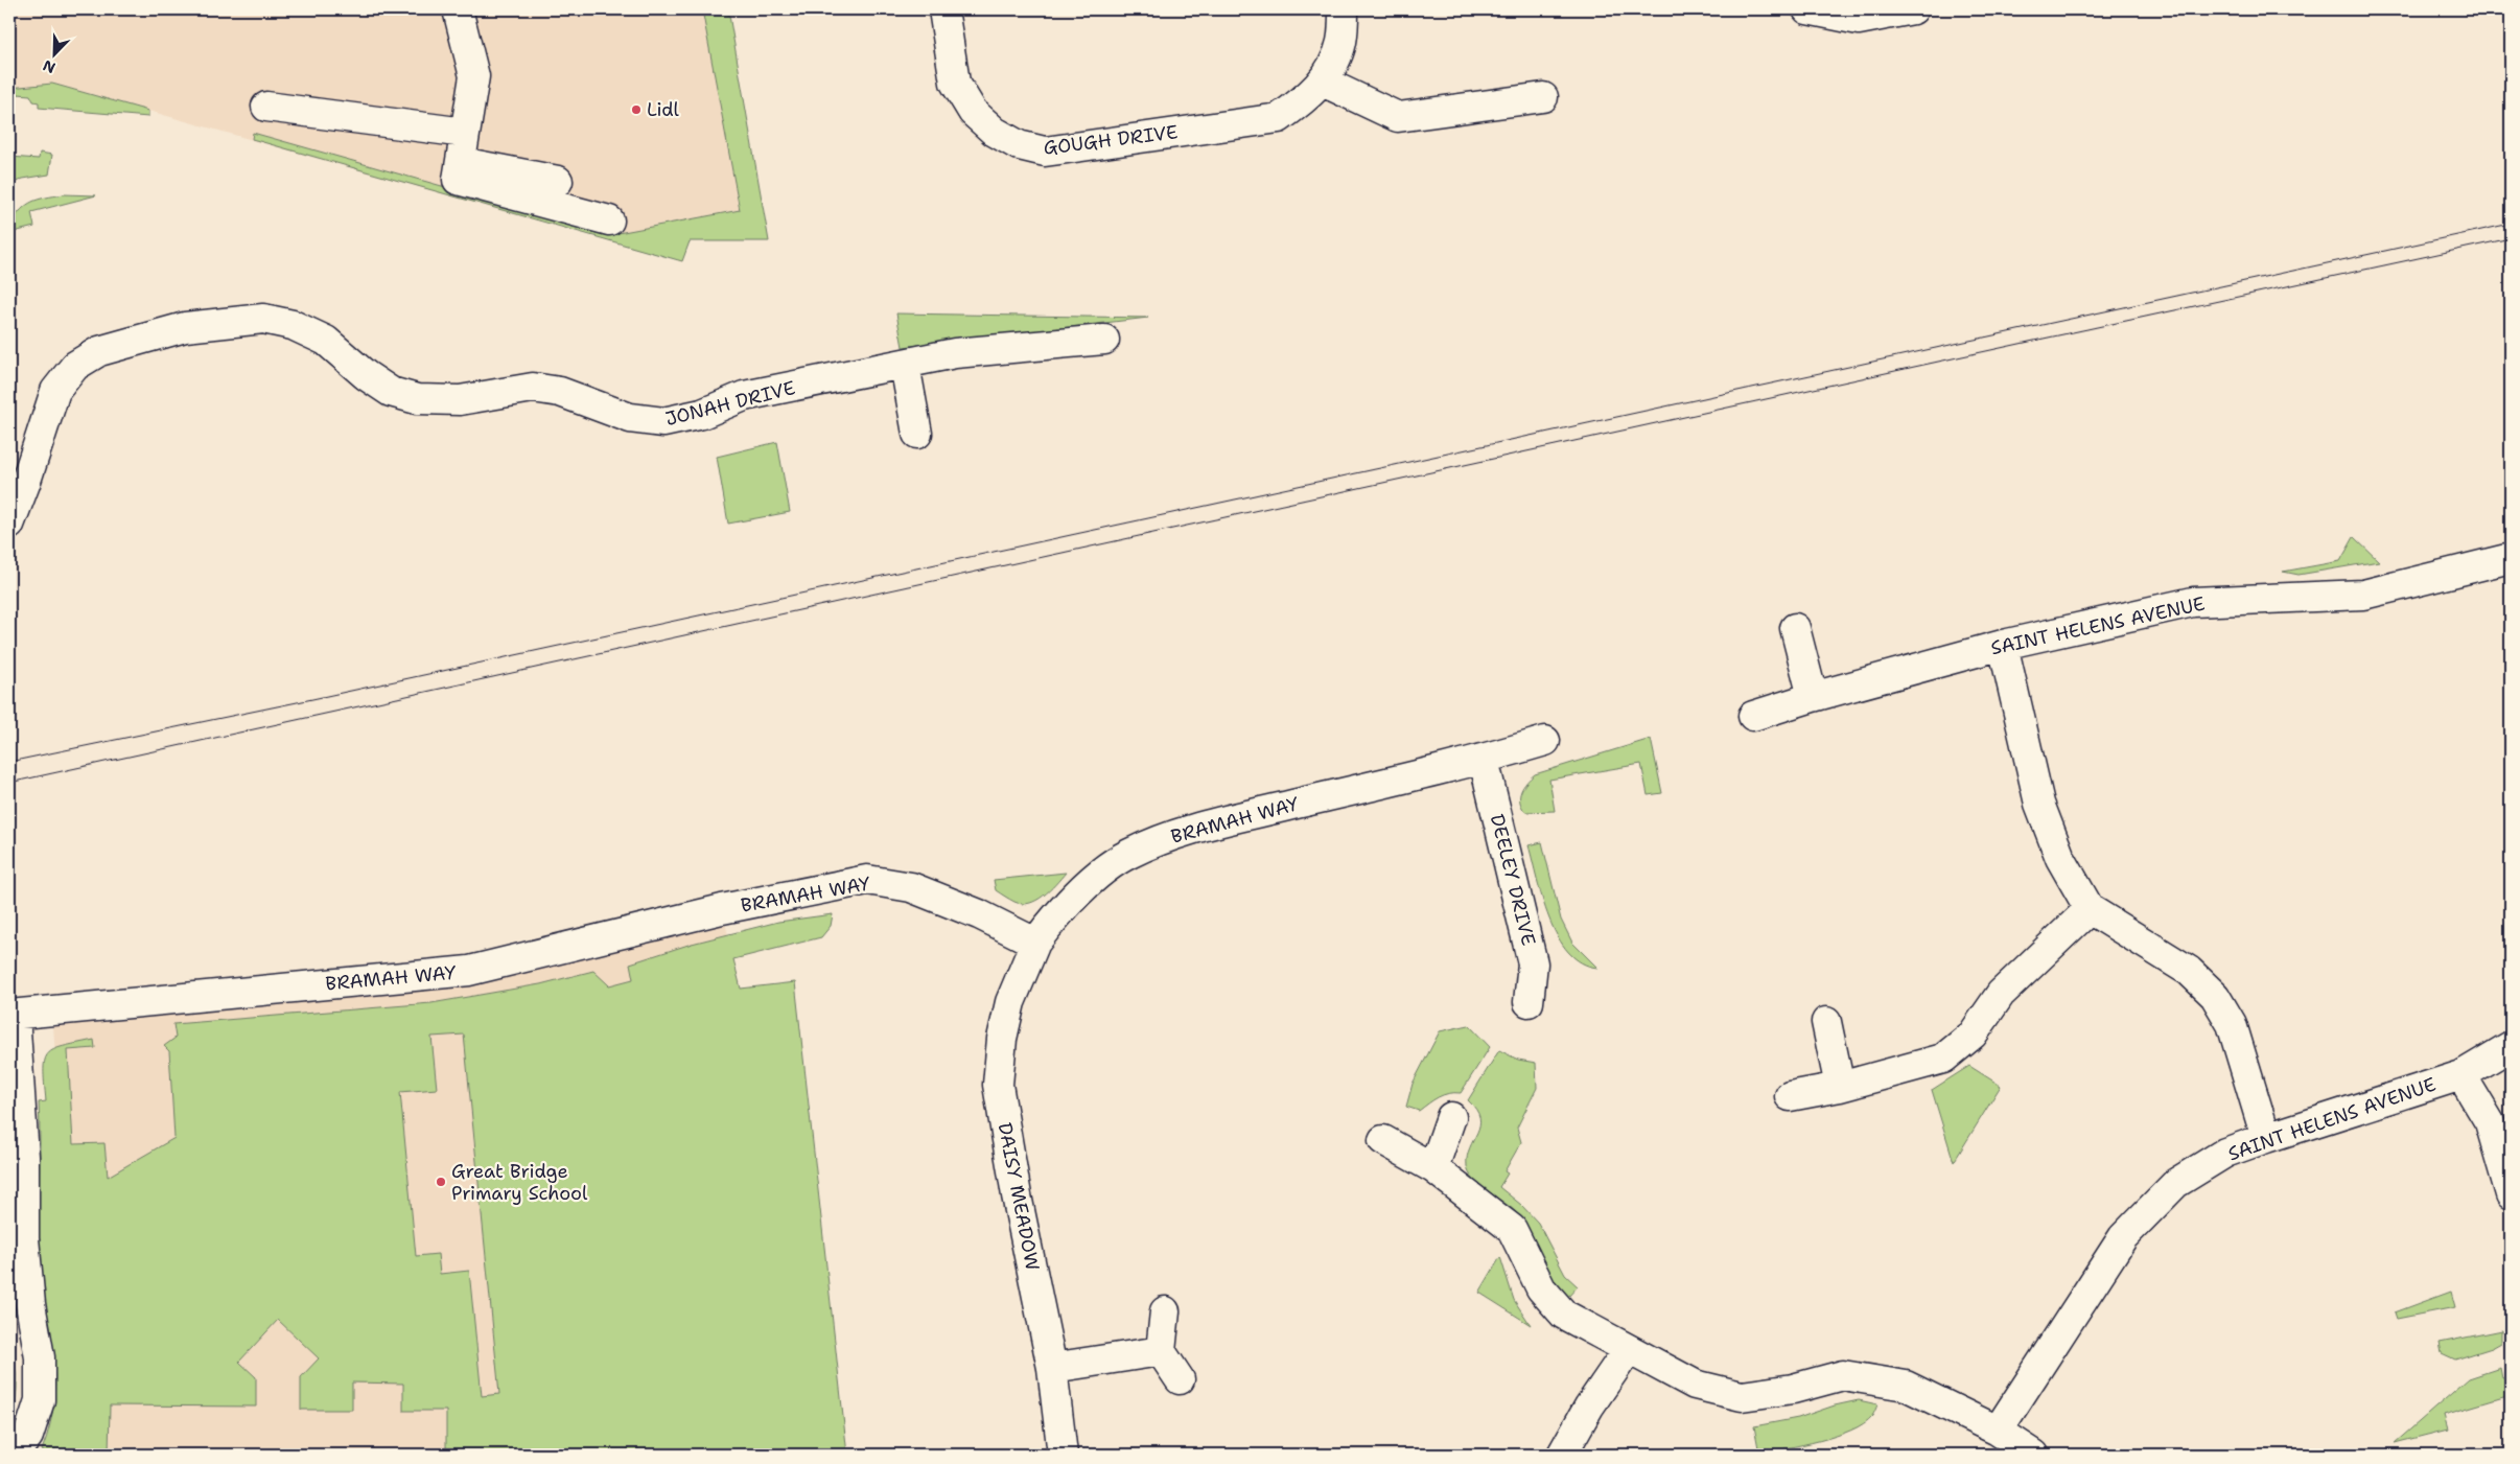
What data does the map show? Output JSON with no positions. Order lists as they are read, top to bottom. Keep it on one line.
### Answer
{"streets":{"street":["GOUGH DRIVE","JONAH DRIVE","SAINT HELENS AVENUE","BRAMAH WAY","DEELEY DRIVE","DAISY MEADOW"]},"crossings":[["BRAMAH WAY","DEELEY DRIVE"],["BRAMAH WAY","DAISY MEADOW"]],"places":["Lidl","Great Bridge Primary School"],"north":"bottom left"}
